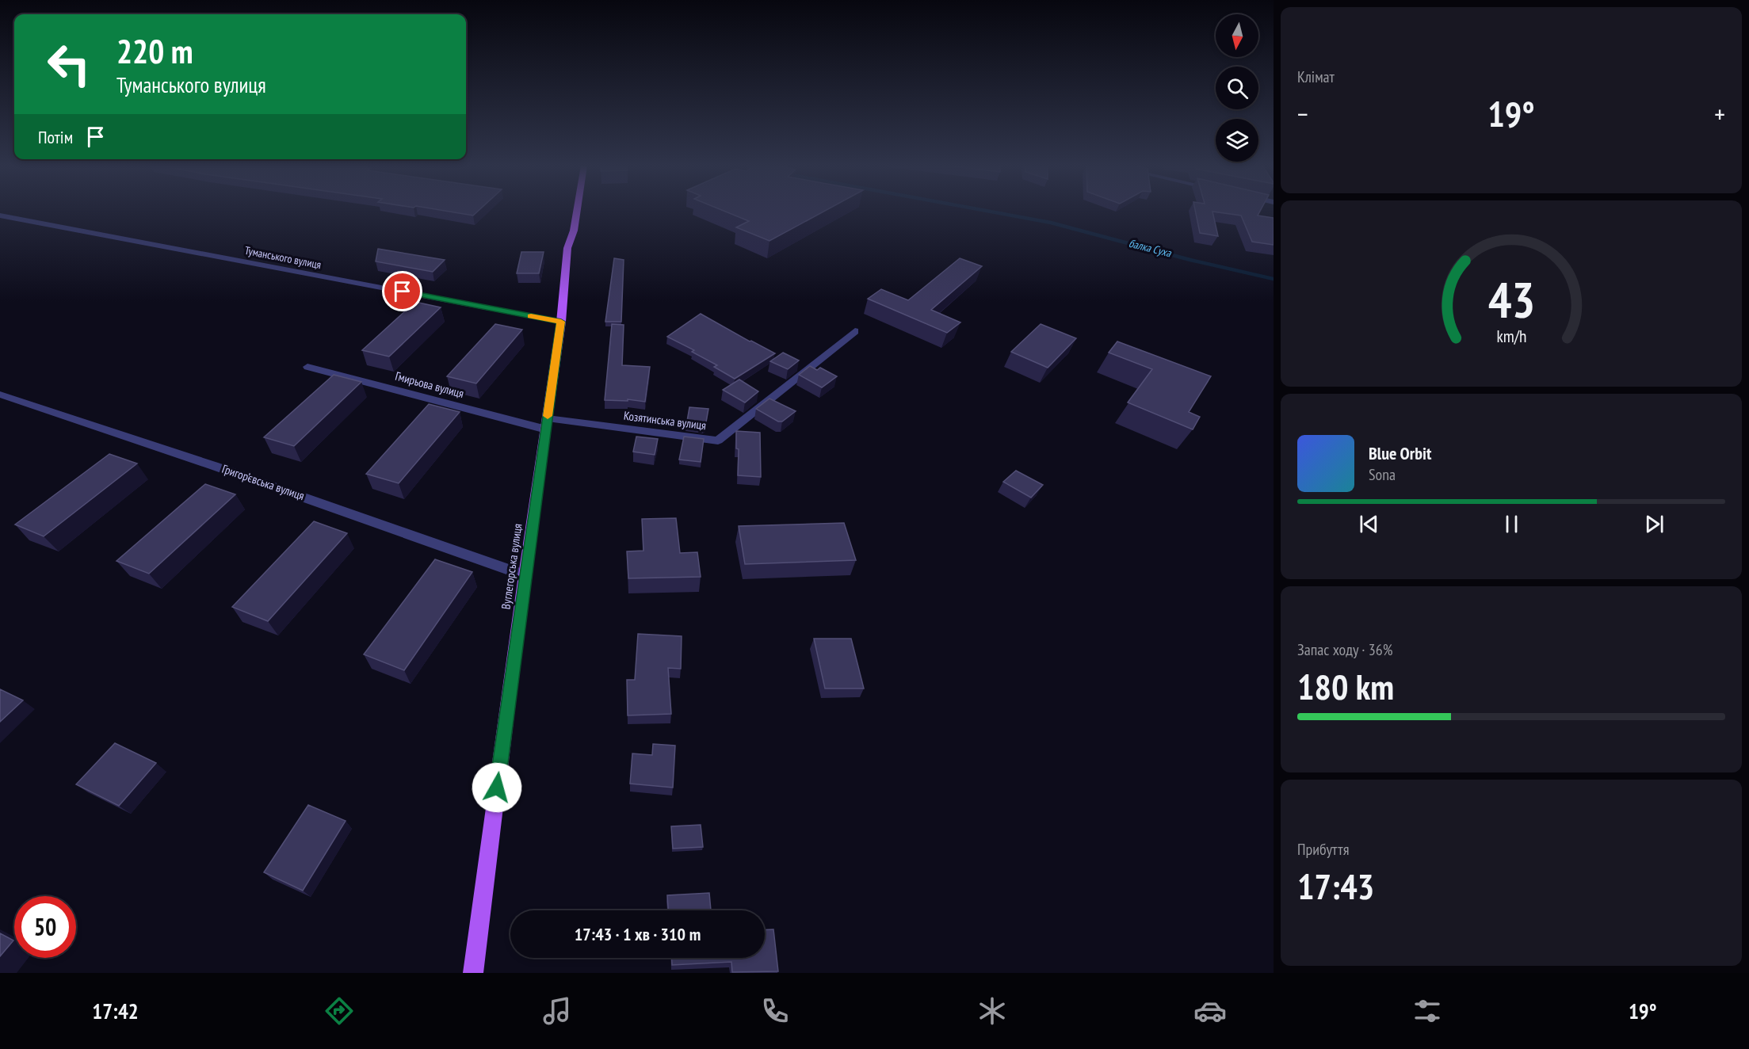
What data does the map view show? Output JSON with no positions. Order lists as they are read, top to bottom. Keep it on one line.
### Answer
{"streets":{"main road":["Вуглегорська вулиця"],"street":["Туманського вулиця","Гмирьова вулиця","Козятинська вулиця","Григор’євська вулиця"]},"crossings":[["Туманського вулиця","Вуглегорська вулиця"],["Гмирьова вулиця","Козятинська вулиця"],["Гмирьова вулиця","Вуглегорська вулиця"],["Козятинська вулиця","Вуглегорська вулиця"],["Григор’євська вулиця","Вуглегорська вулиця"]],"water":["балка Суха"],"north":"bottom","page":{"tile":["Клімат",["Запас ходу · 36%","180 km"],["Прибуття","17:43"]],"turn":["220 m","Туманського вулиця"],"heat":["−","19°","+"],"then":"Потім","song":["Blue Orbit","Sona"],"limit":"50","trip":"17:43 · 1 хв · 310 m","tabs":["17:42","19°"],"gauge":["43","km/h"]}}
